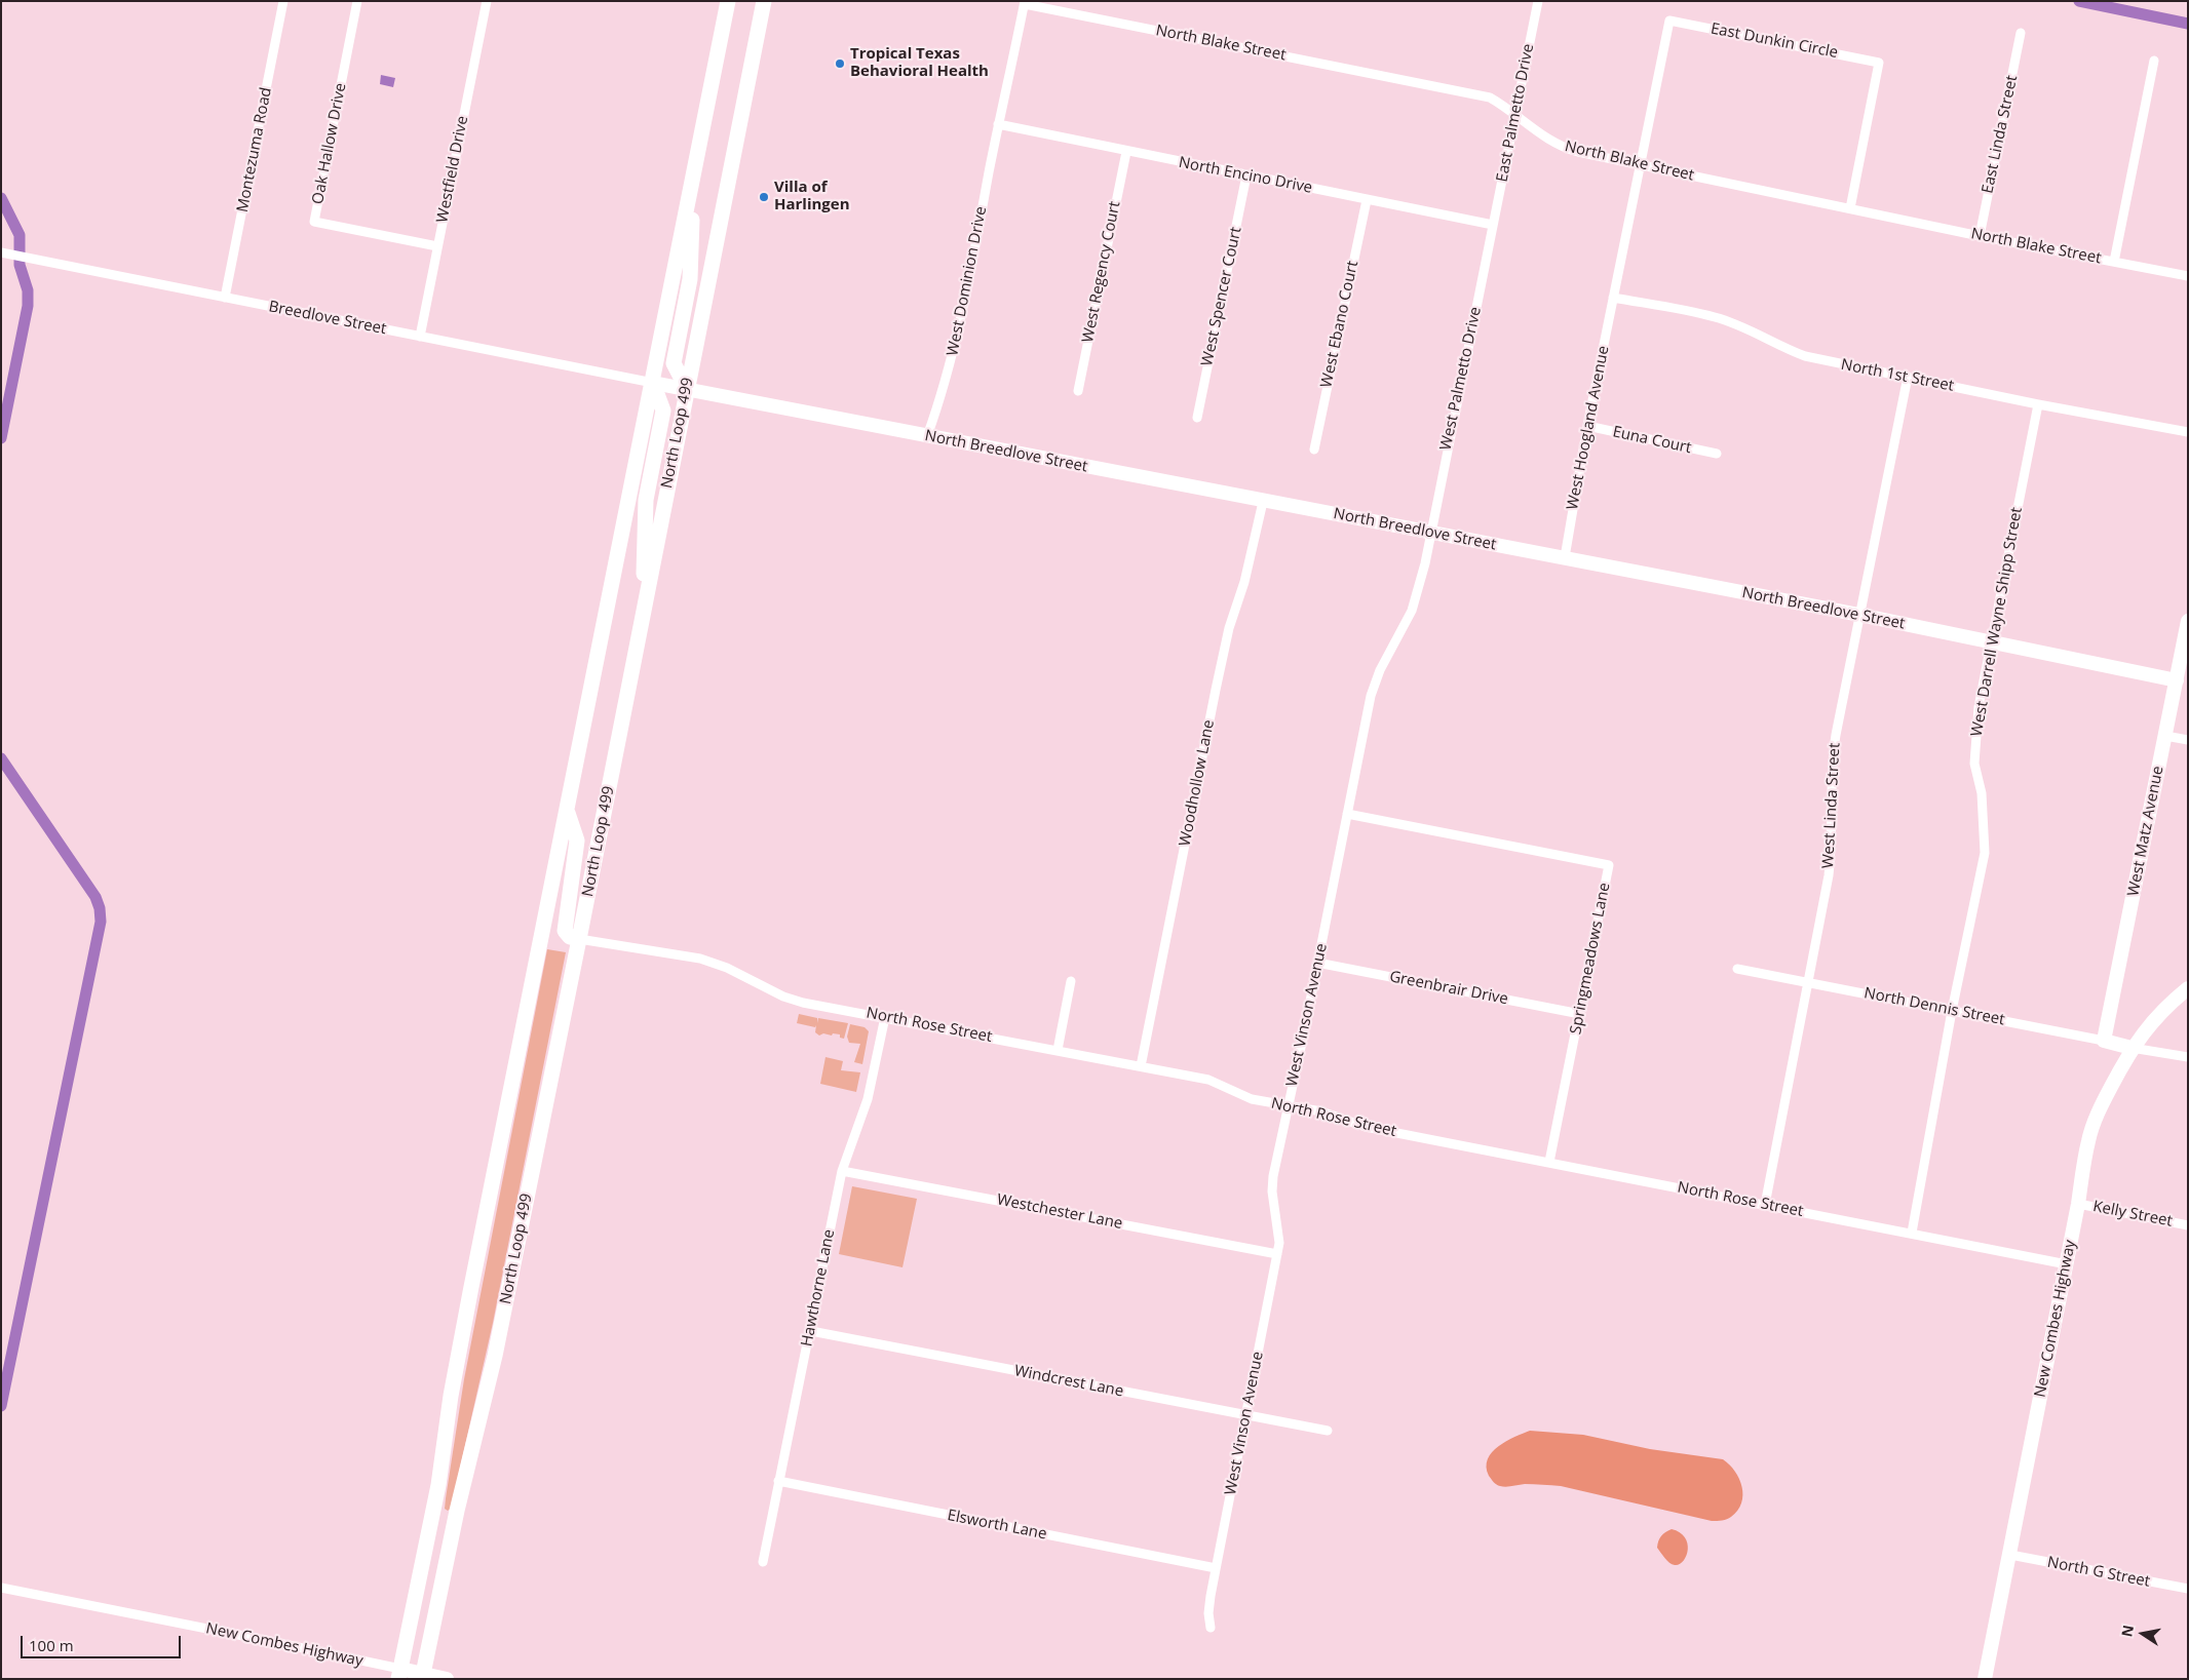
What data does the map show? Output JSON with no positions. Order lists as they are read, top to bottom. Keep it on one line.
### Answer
{"streets":{"main road":["North Loop 499"],"street":["East Dunkin Circle","North Blake Street","East Palmetto Drive","East Linda Street","Oak Hallow Drive","Montezuma Road","Westfield Drive","North Encino Drive","West Regency Court","West Dominion Drive","West Spencer Court","Breedlove Street","West Ebano Court","North 1st Street","West Palmetto Drive","West Hoogland Avenue","Euna Court","North Breedlove Street","West Darrell Wayne Shipp Street","Woodhollow Lane","West Linda Street","West Matz Avenue","Springmeadows Lane","Greenbrair Drive","North Dennis Street","West Vinson Avenue","North Rose Street","Westchester Lane","Kelly Street","Hawthorne Lane","New Combes Highway","Windcrest Lane","Elsworth Lane","North G Street"]},"crossings":[["East Dunkin Circle","North Blake Street"],["East Dunkin Circle","West Hoogland Avenue"],["North Blake Street","East Palmetto Drive"],["North Blake Street","East Linda Street"],["North Blake Street","West Dominion Drive"],["North Blake Street","West Hoogland Avenue"],["East Palmetto Drive","North Encino Drive"],["East Palmetto Drive","West Palmetto Drive"],["Oak Hallow Drive","Westfield Drive"],["Montezuma Road","Breedlove Street"],["Westfield Drive","Breedlove Street"],["North Encino Drive","West Regency Court"],["North Encino Drive","West Dominion Drive"],["North Encino Drive","West Spencer Court"],["North Encino Drive","West Ebano Court"],["North Encino Drive","West Palmetto Drive"],["West Dominion Drive","North Breedlove Street"],["Breedlove Street","North Breedlove Street"],["North 1st Street","West Hoogland Avenue"],["North 1st Street","West Darrell Wayne Shipp Street"],["North 1st Street","West Linda Street"],["West Palmetto Drive","North Breedlove Street"],["West Palmetto Drive","West Vinson Avenue"],["West Hoogland Avenue","Euna Court"],["West Hoogland Avenue","North Breedlove Street"],["North Loop 499","North Breedlove Street"],["North Loop 499","North Rose Street"],["North Loop 499","New Combes Highway"],["North Breedlove Street","West Darrell Wayne Shipp Street"],["North Breedlove Street","Woodhollow Lane"],["North Breedlove Street","West Linda Street"],["North Breedlove Street","West Matz Avenue"],["North Breedlove Street","West Vinson Avenue"],["West Darrell Wayne Shipp Street","North Dennis Street"],["West Darrell Wayne Shipp Street","North Rose Street"],["Woodhollow Lane","North Rose Street"],["West Linda Street","North Dennis Street"],["West Linda Street","North Rose Street"],["West Matz Avenue","North Dennis Street"],["Springmeadows Lane","Greenbrair Drive"],["Springmeadows Lane","West Vinson Avenue"],["Springmeadows Lane","North Rose Street"],["Greenbrair Drive","West Vinson Avenue"],["North Dennis Street","New Combes Highway"],["West Vinson Avenue","North Rose Street"],["West Vinson Avenue","Westchester Lane"],["West Vinson Avenue","Windcrest Lane"],["West Vinson Avenue","Elsworth Lane"],["North Rose Street","Hawthorne Lane"],["North Rose Street","New Combes Highway"],["Westchester Lane","Hawthorne Lane"],["Kelly Street","New Combes Highway"],["Hawthorne Lane","Windcrest Lane"],["Hawthorne Lane","Elsworth Lane"],["New Combes Highway","North G Street"]],"places":["Tropical Texas Behavioral Health","Villa of Harlingen"],"scale_bar":"100 m","north":"left"}
